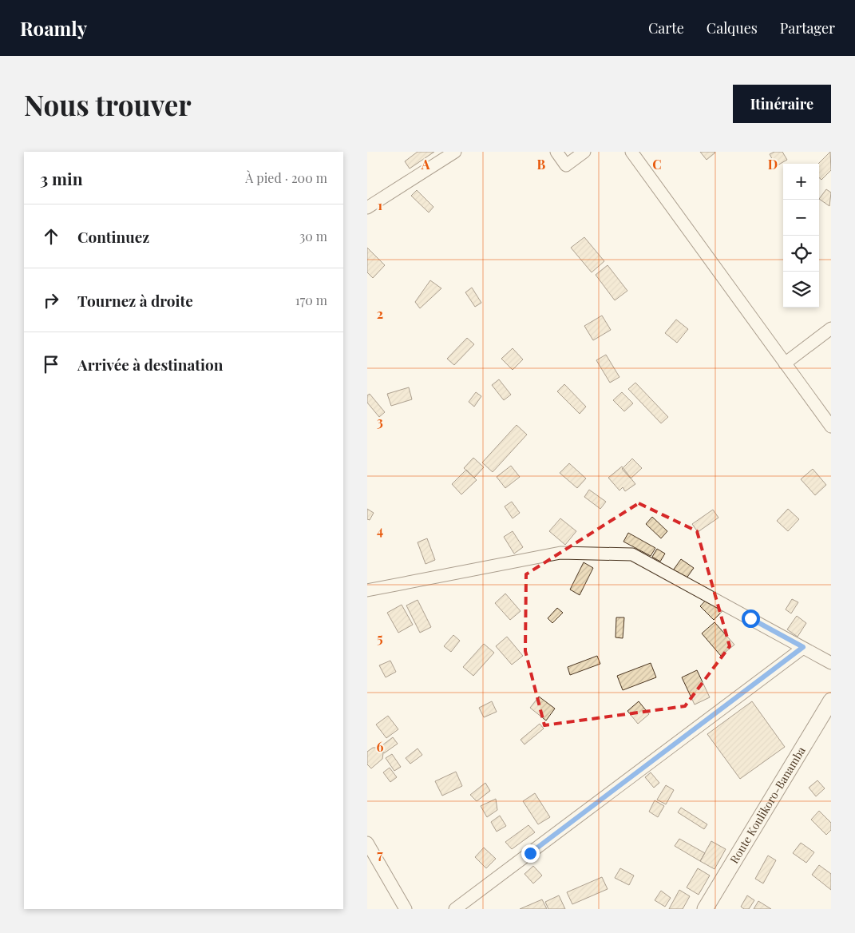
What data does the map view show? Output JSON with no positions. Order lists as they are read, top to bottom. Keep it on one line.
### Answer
{"streets":{"street":["Route Koulikoro-Banamba"]},"page":{"header":"Roamly","nav":["Carte","Calques","Partager"],"buttons":"Itinéraire","title":"Nous trouver","heading":["3 min","À pied · 200 m"],"map_buttons":["+","−"],"list":[["Continuez","30 m"],["Tournez à droite","170 m"],"Arrivée à destination"]},"grid":{"columns":["A","B","C","D"],"rows":["1","2","3","4","5","6","7"]}}
